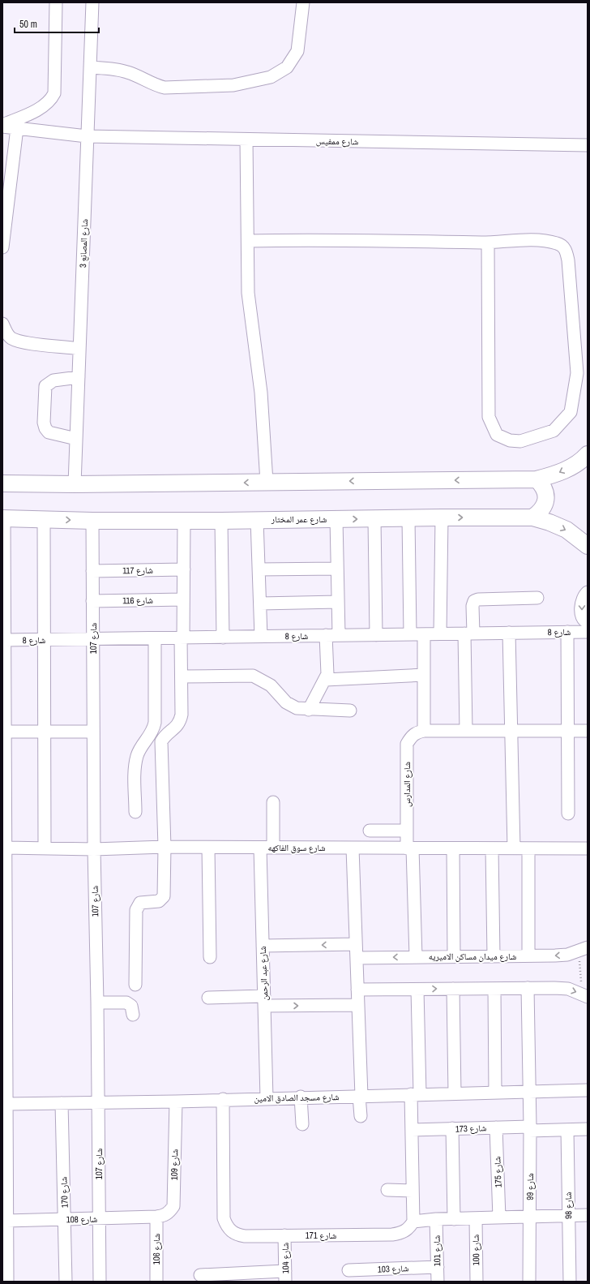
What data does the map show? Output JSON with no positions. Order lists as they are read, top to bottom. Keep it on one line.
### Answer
{"streets":{"main road":["شارع عمر المختار"],"street":["شارع ممفيس","شارع المصانع 3","شارع 117","شارع 116","شارع 8","شارع 107","شارع المدارس","شارع سوق الفاكهه","شارع ميدان مساكن الاميريه","شارع عبد الرحمن","شارع مسجد الصادق الامين","شارع 173","شارع 109","شارع 175","شارع 99","شارع 170","شارع 98","شارع 108","شارع 171","شارع 106","شارع 100","شارع 101","شارع 104","شارع 103"]},"crossings":[["شارع ممفيس","شارع المصانع 3"],["شارع عمر المختار","شارع 107"],["شارع 117","شارع 107"],["شارع 116","شارع 107"],["شارع 8","شارع 107"],["شارع 107","شارع سوق الفاكهه"],["شارع 107","شارع مسجد الصادق الامين"],["شارع 107","شارع 108"],["شارع المدارس","شارع سوق الفاكهه"],["شارع المدارس","شارع ميدان مساكن الاميريه"],["شارع سوق الفاكهه","شارع عبد الرحمن"],["شارع عبد الرحمن","شارع مسجد الصادق الامين"],["شارع مسجد الصادق الامين","شارع 109"],["شارع مسجد الصادق الامين","شارع 99"],["شارع مسجد الصادق الامين","شارع 170"],["شارع مسجد الصادق الامين","شارع 171"],["شارع 173","شارع 175"],["شارع 173","شارع 99"],["شارع 173","شارع 98"],["شارع 109","شارع 108"],["شارع 109","شارع 106"],["شارع 170","شارع 108"],["شارع 108","شارع 106"],["شارع 171","شارع 104"],["شارع 101","شارع 103"]],"scale_bar":"50 m"}
